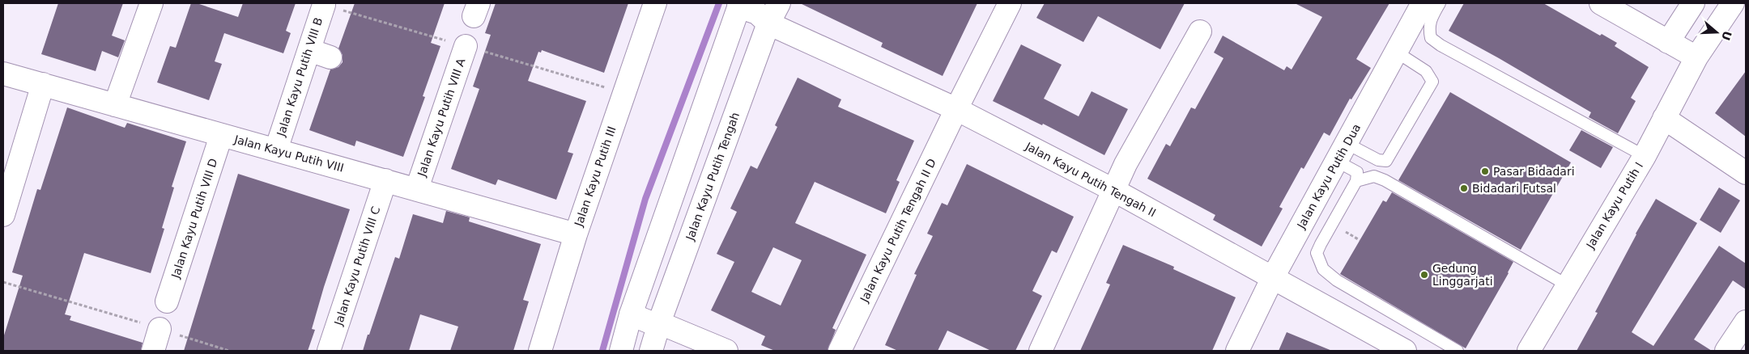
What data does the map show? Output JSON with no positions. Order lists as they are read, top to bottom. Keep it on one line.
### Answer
{"streets":{"street":["Jalan Kayu Putih VIII B","Jalan Kayu Putih VIII A","Jalan Kayu Putih VIII","Jalan Kayu Putih III","Jalan Kayu Putih Tengah","Jalan Kayu Putih Dua","Jalan Kayu Putih Tengah II","Jalan Kayu Putih I","Jalan Kayu Putih VIII D","Jalan Kayu Putih Tengah II D","Jalan Kayu Putih VIII C"]},"crossings":[["Jalan Kayu Putih VIII B","Jalan Kayu Putih VIII"],["Jalan Kayu Putih VIII A","Jalan Kayu Putih VIII"],["Jalan Kayu Putih VIII","Jalan Kayu Putih III"],["Jalan Kayu Putih VIII","Jalan Kayu Putih VIII D"],["Jalan Kayu Putih VIII","Jalan Kayu Putih VIII C"],["Jalan Kayu Putih Tengah","Jalan Kayu Putih Tengah II"],["Jalan Kayu Putih Dua","Jalan Kayu Putih Tengah II"],["Jalan Kayu Putih Tengah II","Jalan Kayu Putih Tengah II D"]],"places":["Pasar Bidadari","Bidadari Futsal","Gedung Linggarjati"],"north":"right"}
